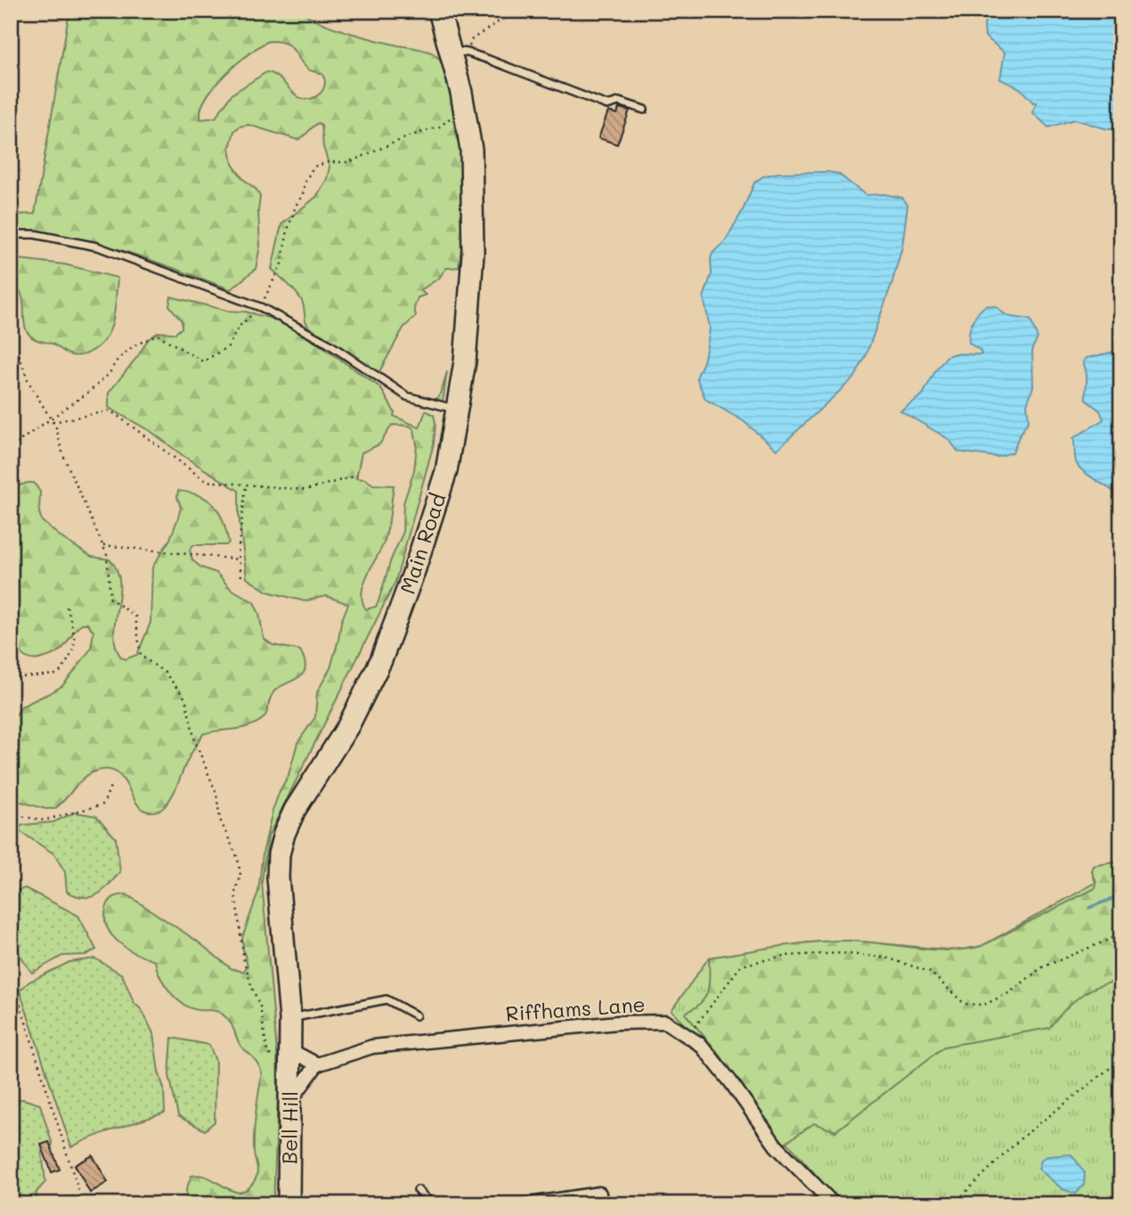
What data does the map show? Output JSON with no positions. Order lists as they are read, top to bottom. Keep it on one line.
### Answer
{"streets":{"main road":["Main Road","Bell Hill"],"street":["Riffhams Lane"]},"crossings":[["Main Road","Bell Hill"]]}
